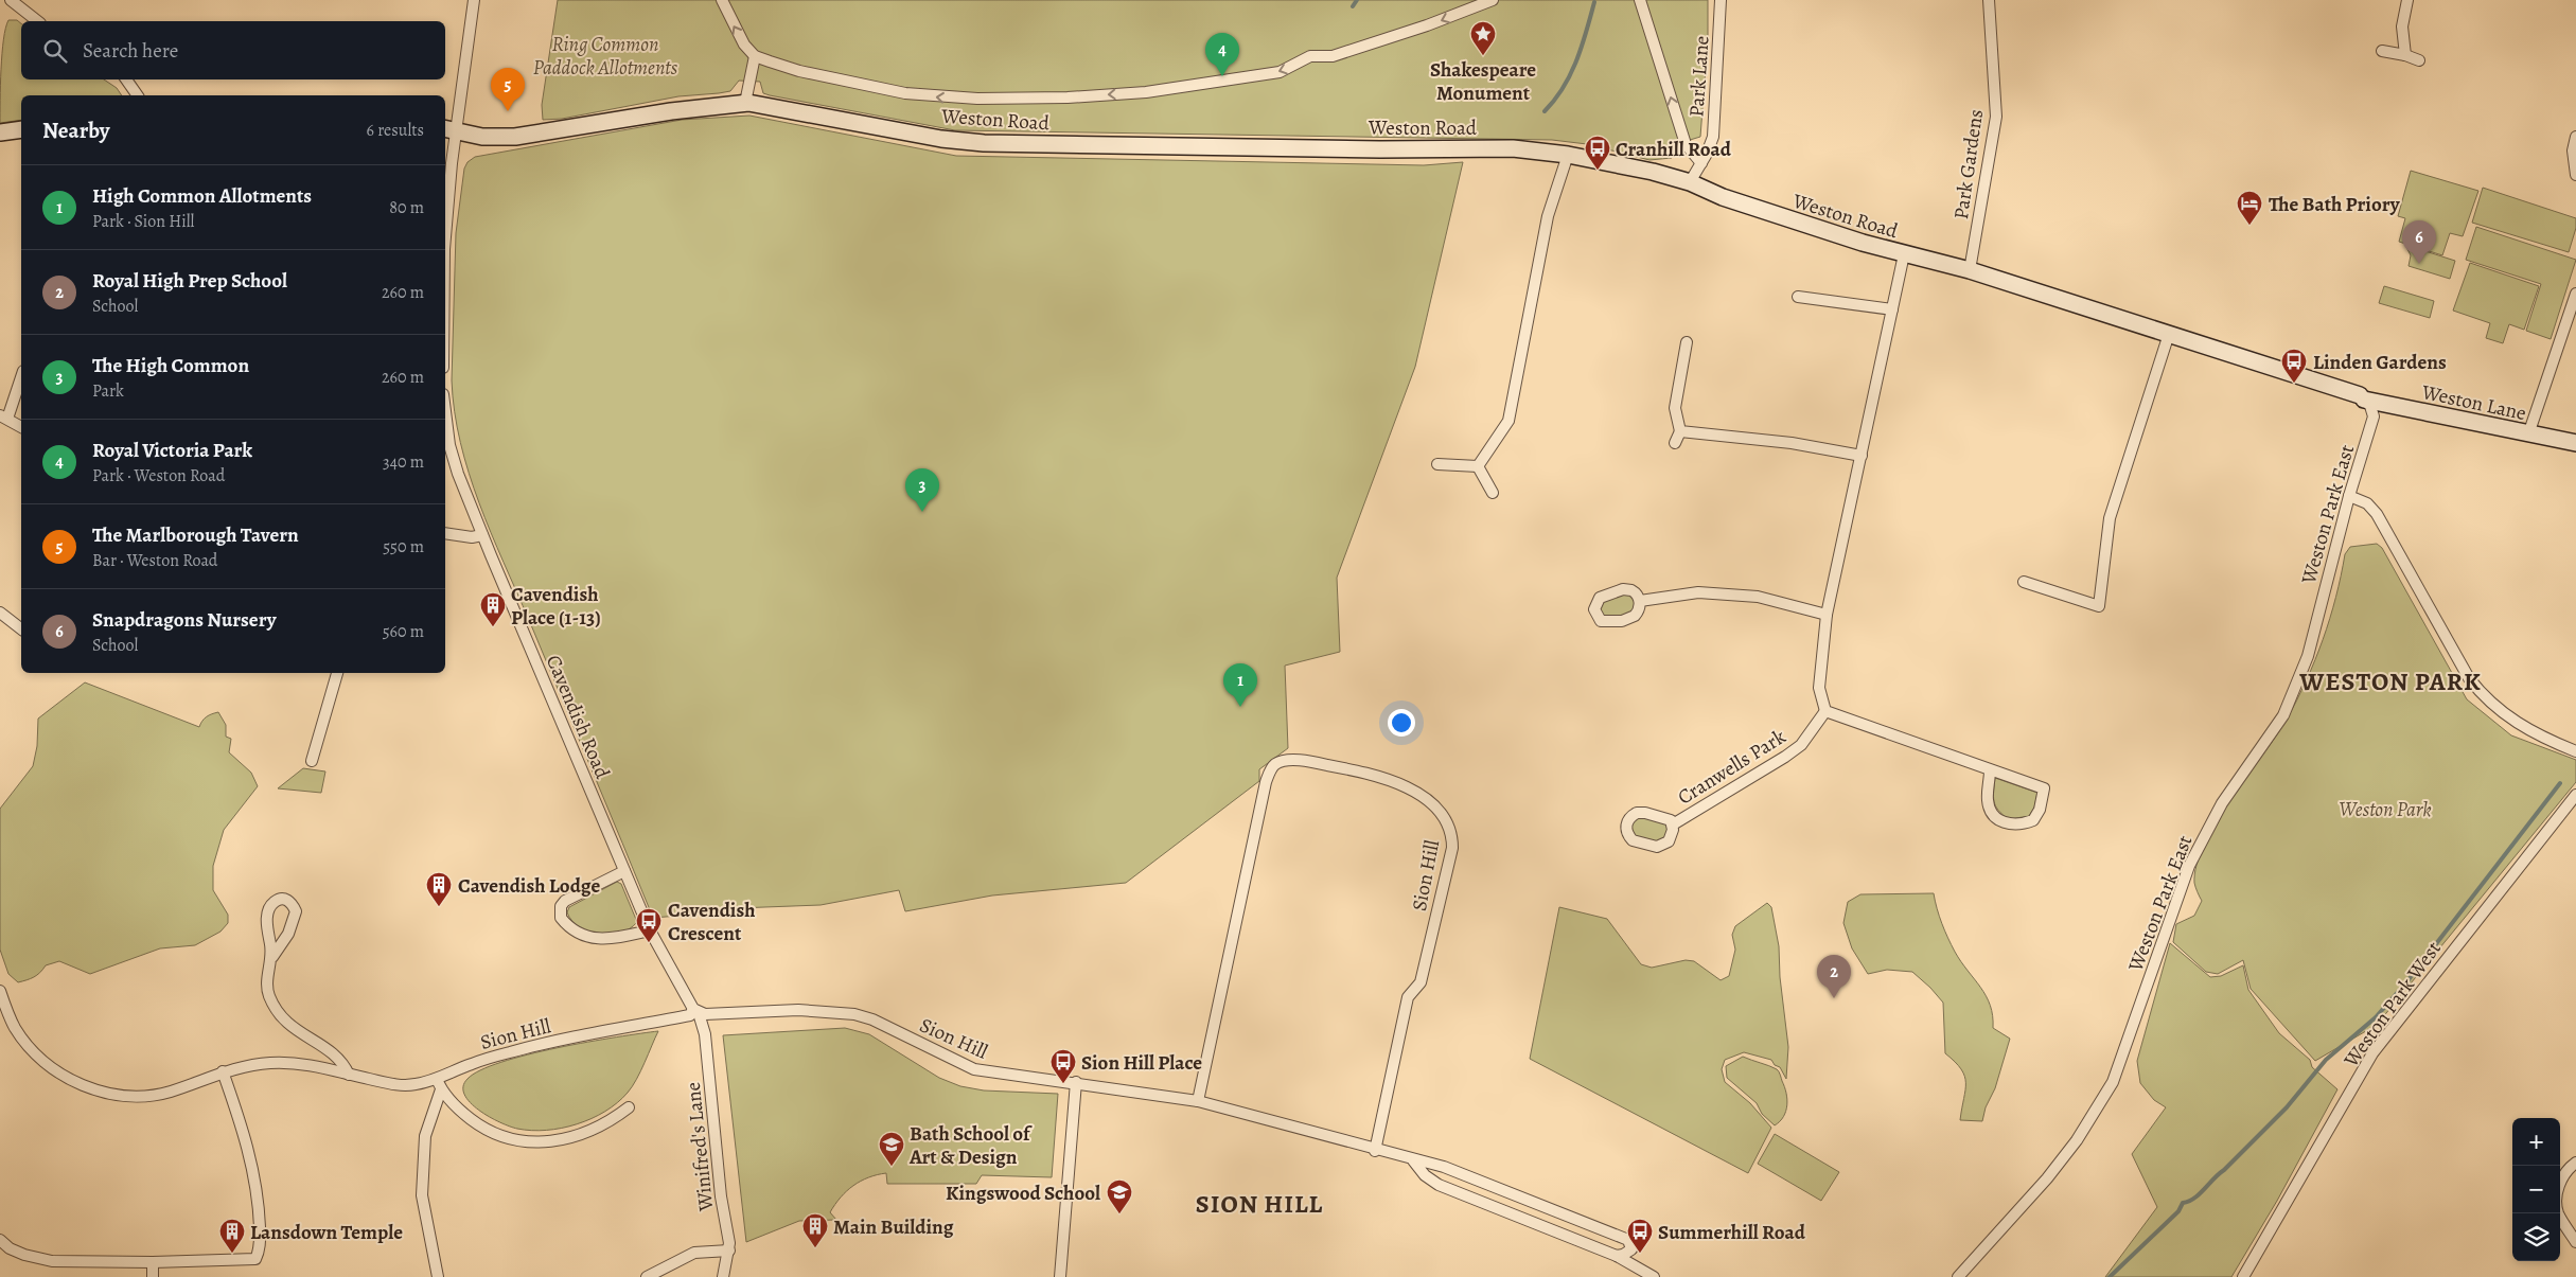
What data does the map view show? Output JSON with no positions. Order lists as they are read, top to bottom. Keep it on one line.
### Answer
{"streets":{"street":["Park Lane","Weston Road","Park Gardens","Weston Lane","Weston Park East","Cavendish Road","Cranwells Park","Sion Hill","Weston Park West","Winifred's Lane"]},"crossings":[["Park Lane","Weston Road"],["Weston Road","Park Gardens"],["Weston Road","Weston Lane"],["Weston Road","Weston Park East"],["Weston Lane","Weston Park East"],["Cavendish Road","Sion Hill"],["Cavendish Road","Winifred's Lane"],["Sion Hill","Winifred's Lane"]],"districts":["WESTON PARK","SION HILL"],"parks":["Ring Common Paddock Allotments","Weston Park"],"places":{"place":["Shakespeare Monument"],"bus stop":["Cranhill Road","Linden Gardens","Cavendish Crescent","Sion Hill Place","Summerhill Road"],"hotel":["The Bath Priory"],"building":["Cavendish Place (1-13)","Cavendish Lodge","Main Building","Lansdown Temple"],"school or university":["Bath School of Art & Design","Kingswood School"]},"page":{"search":"Search here","pins":["4","5","6","3","1","2"],"heading":["Nearby","6 results"],"list":[{"mark":"1","name":"High Common Allotments","note":"Park · Sion Hill","value":"80 m"},{"mark":"2","name":"Royal High Prep School","note":"School","value":"260 m"},{"mark":"3","name":"The High Common","note":"Park","value":"260 m"},{"mark":"4","name":"Royal Victoria Park","note":"Park · Weston Road","value":"340 m"},{"mark":"5","name":"The Marlborough Tavern","note":"Bar · Weston Road","value":"550 m"},{"mark":"6","name":"Snapdragons Nursery","note":"School","value":"560 m"}],"map_buttons":["+","−"]}}
